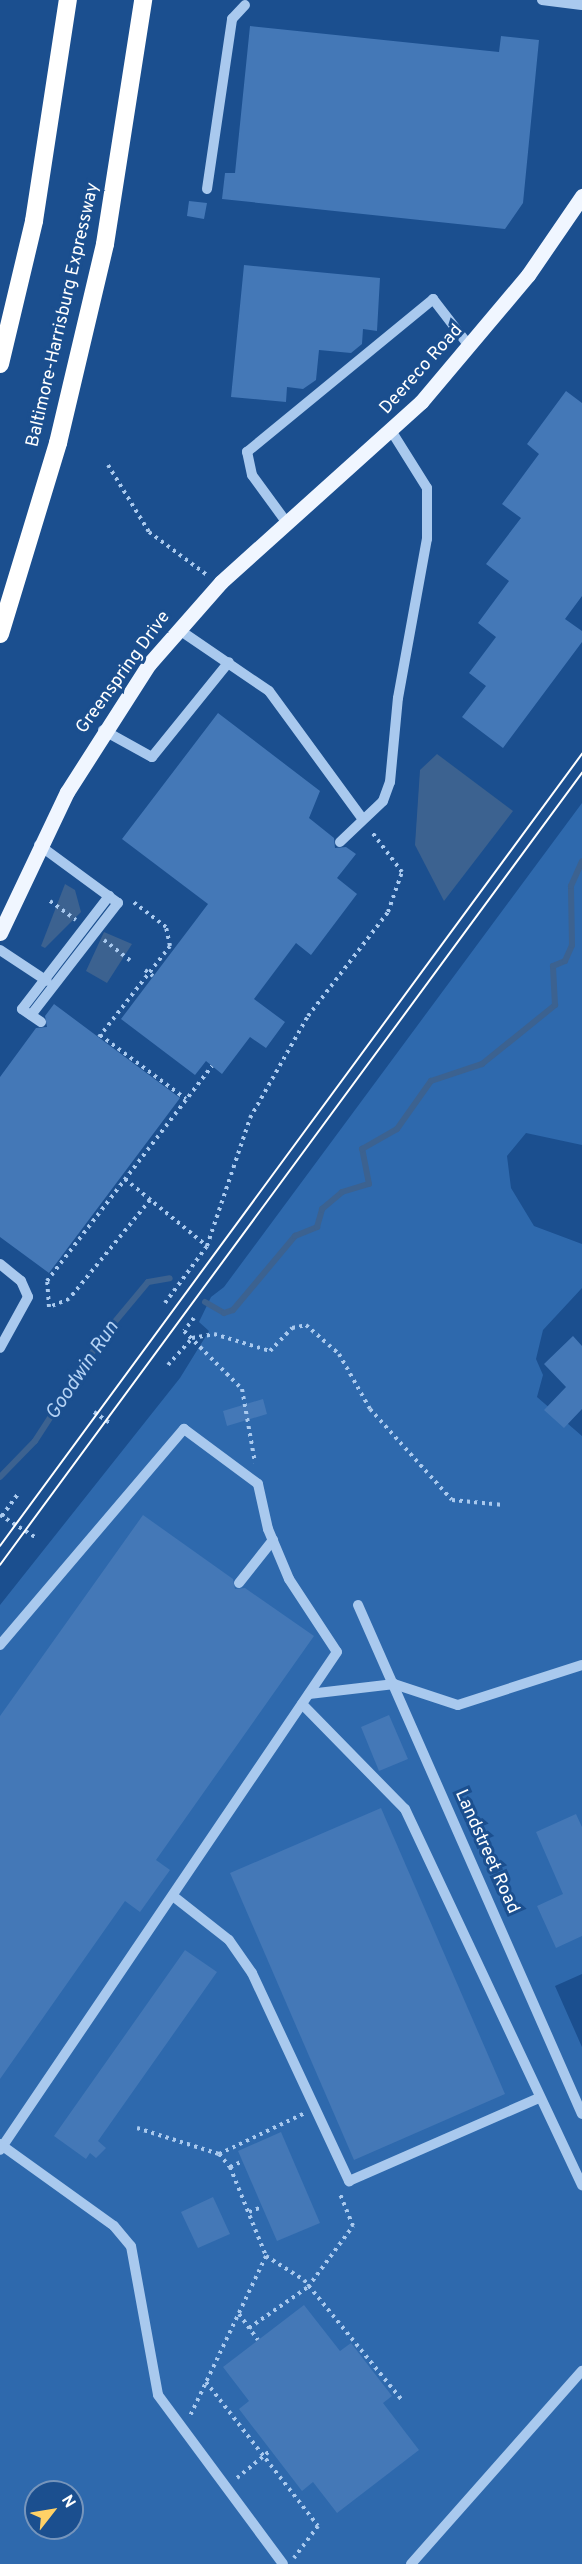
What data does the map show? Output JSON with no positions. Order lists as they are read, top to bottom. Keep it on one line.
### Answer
{"streets":{"highway":["Baltimore-Harrisburg Expressway"],"main road":["Deereco Road","Greenspring Drive"],"street":["Landstreet Road"]},"crossings":[["Deereco Road","Greenspring Drive"]],"water":["Goodwin Run"],"north":"top right"}
